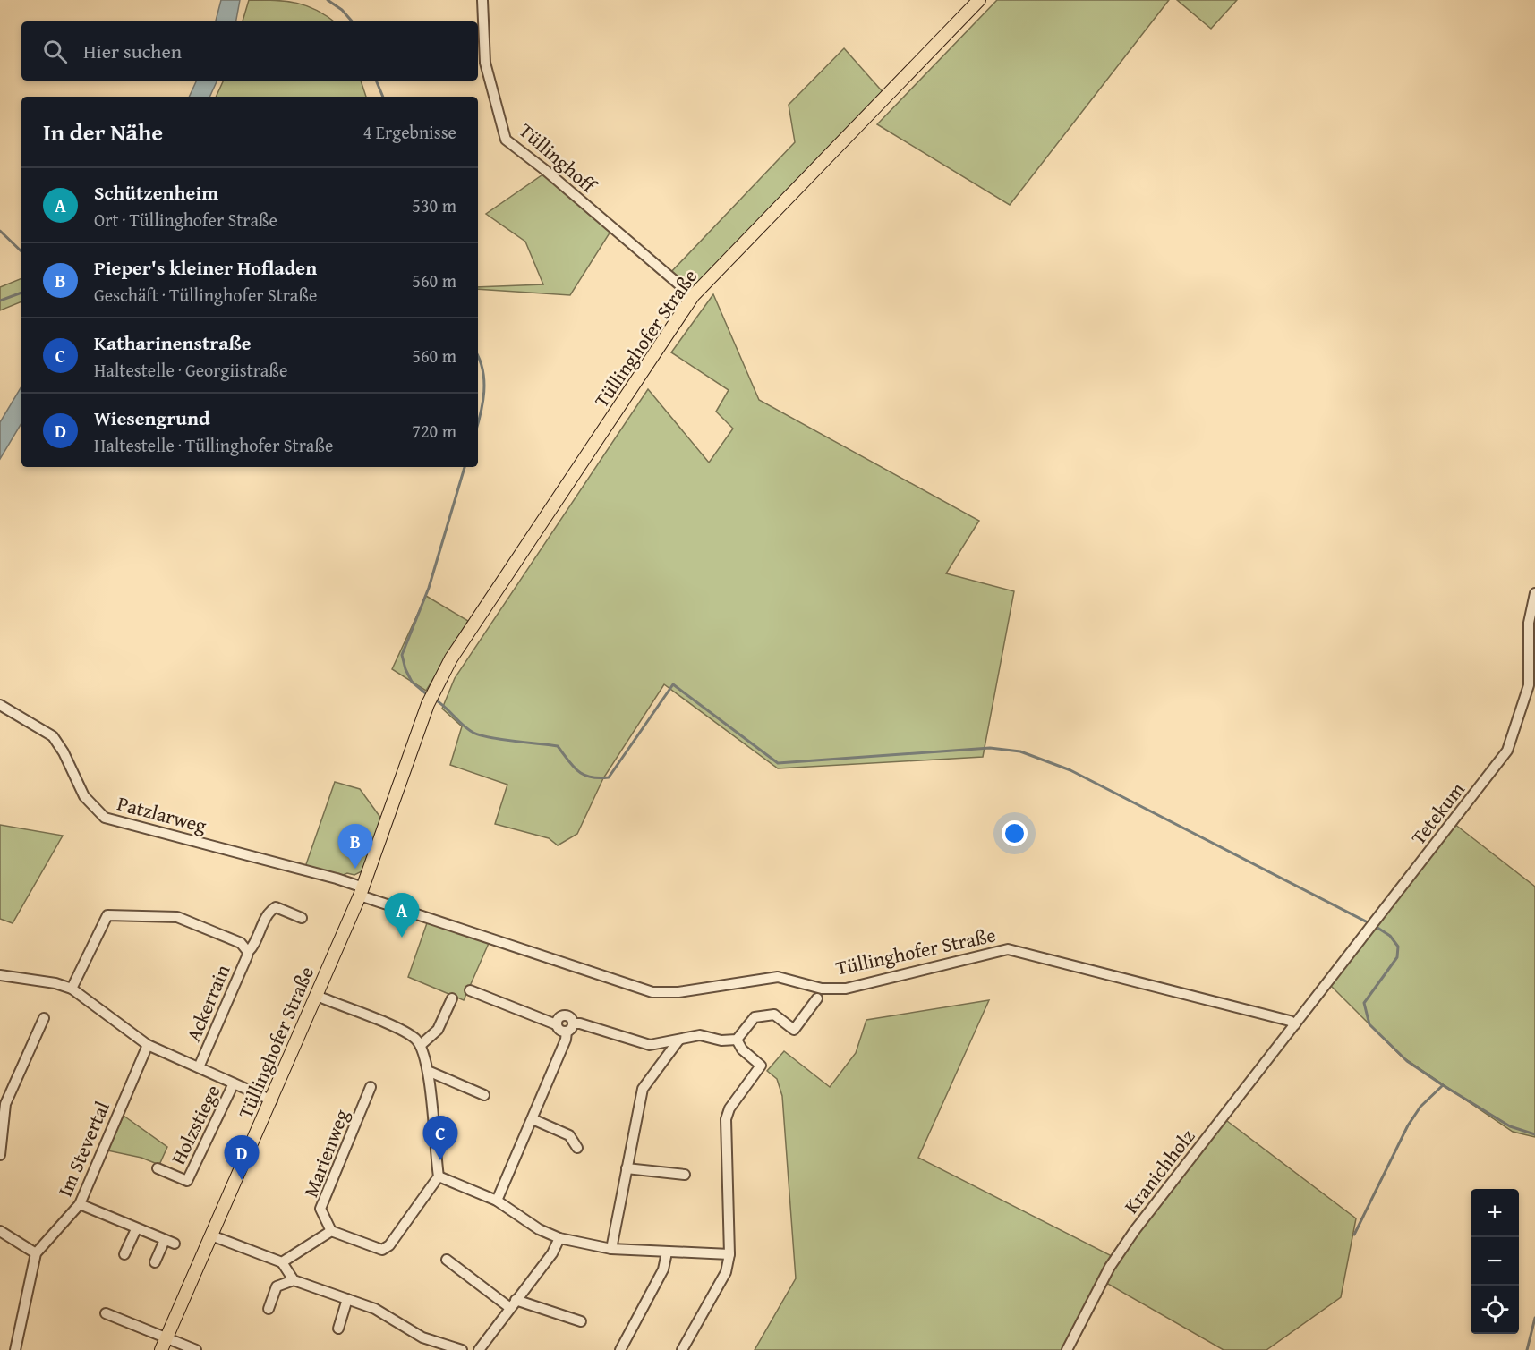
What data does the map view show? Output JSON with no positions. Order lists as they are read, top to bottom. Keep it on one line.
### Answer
{"streets":{"main road":["Tüllinghofer Straße"],"street":["Tüllinghoff","Tetekum","Patzlarweg","Ackerrain","Holzstiege","Im Stevertal","Marienweg","Kranichholz"]},"crossings":[["Tüllinghoff","Tüllinghofer Straße"],["Tüllinghofer Straße","Tetekum"],["Tüllinghofer Straße","Patzlarweg"],["Tüllinghofer Straße","Kranichholz"],["Tetekum","Kranichholz"]],"page":{"search":"Hier suchen","heading":["In der Nähe","4 Ergebnisse"],"list":[{"mark":"A","name":"Schützenheim","note":"Ort · Tüllinghofer Straße","value":"530 m"},{"mark":"B","name":"Pieper's kleiner Hofladen","note":"Geschäft · Tüllinghofer Straße","value":"560 m"},{"mark":"C","name":"Katharinenstraße","note":"Haltestelle · Georgiistraße","value":"560 m"},{"mark":"D","name":"Wiesengrund","note":"Haltestelle · Tüllinghofer Straße","value":"720 m"}],"pins":["B","A","C","D"],"map_buttons":["+","−"]}}
